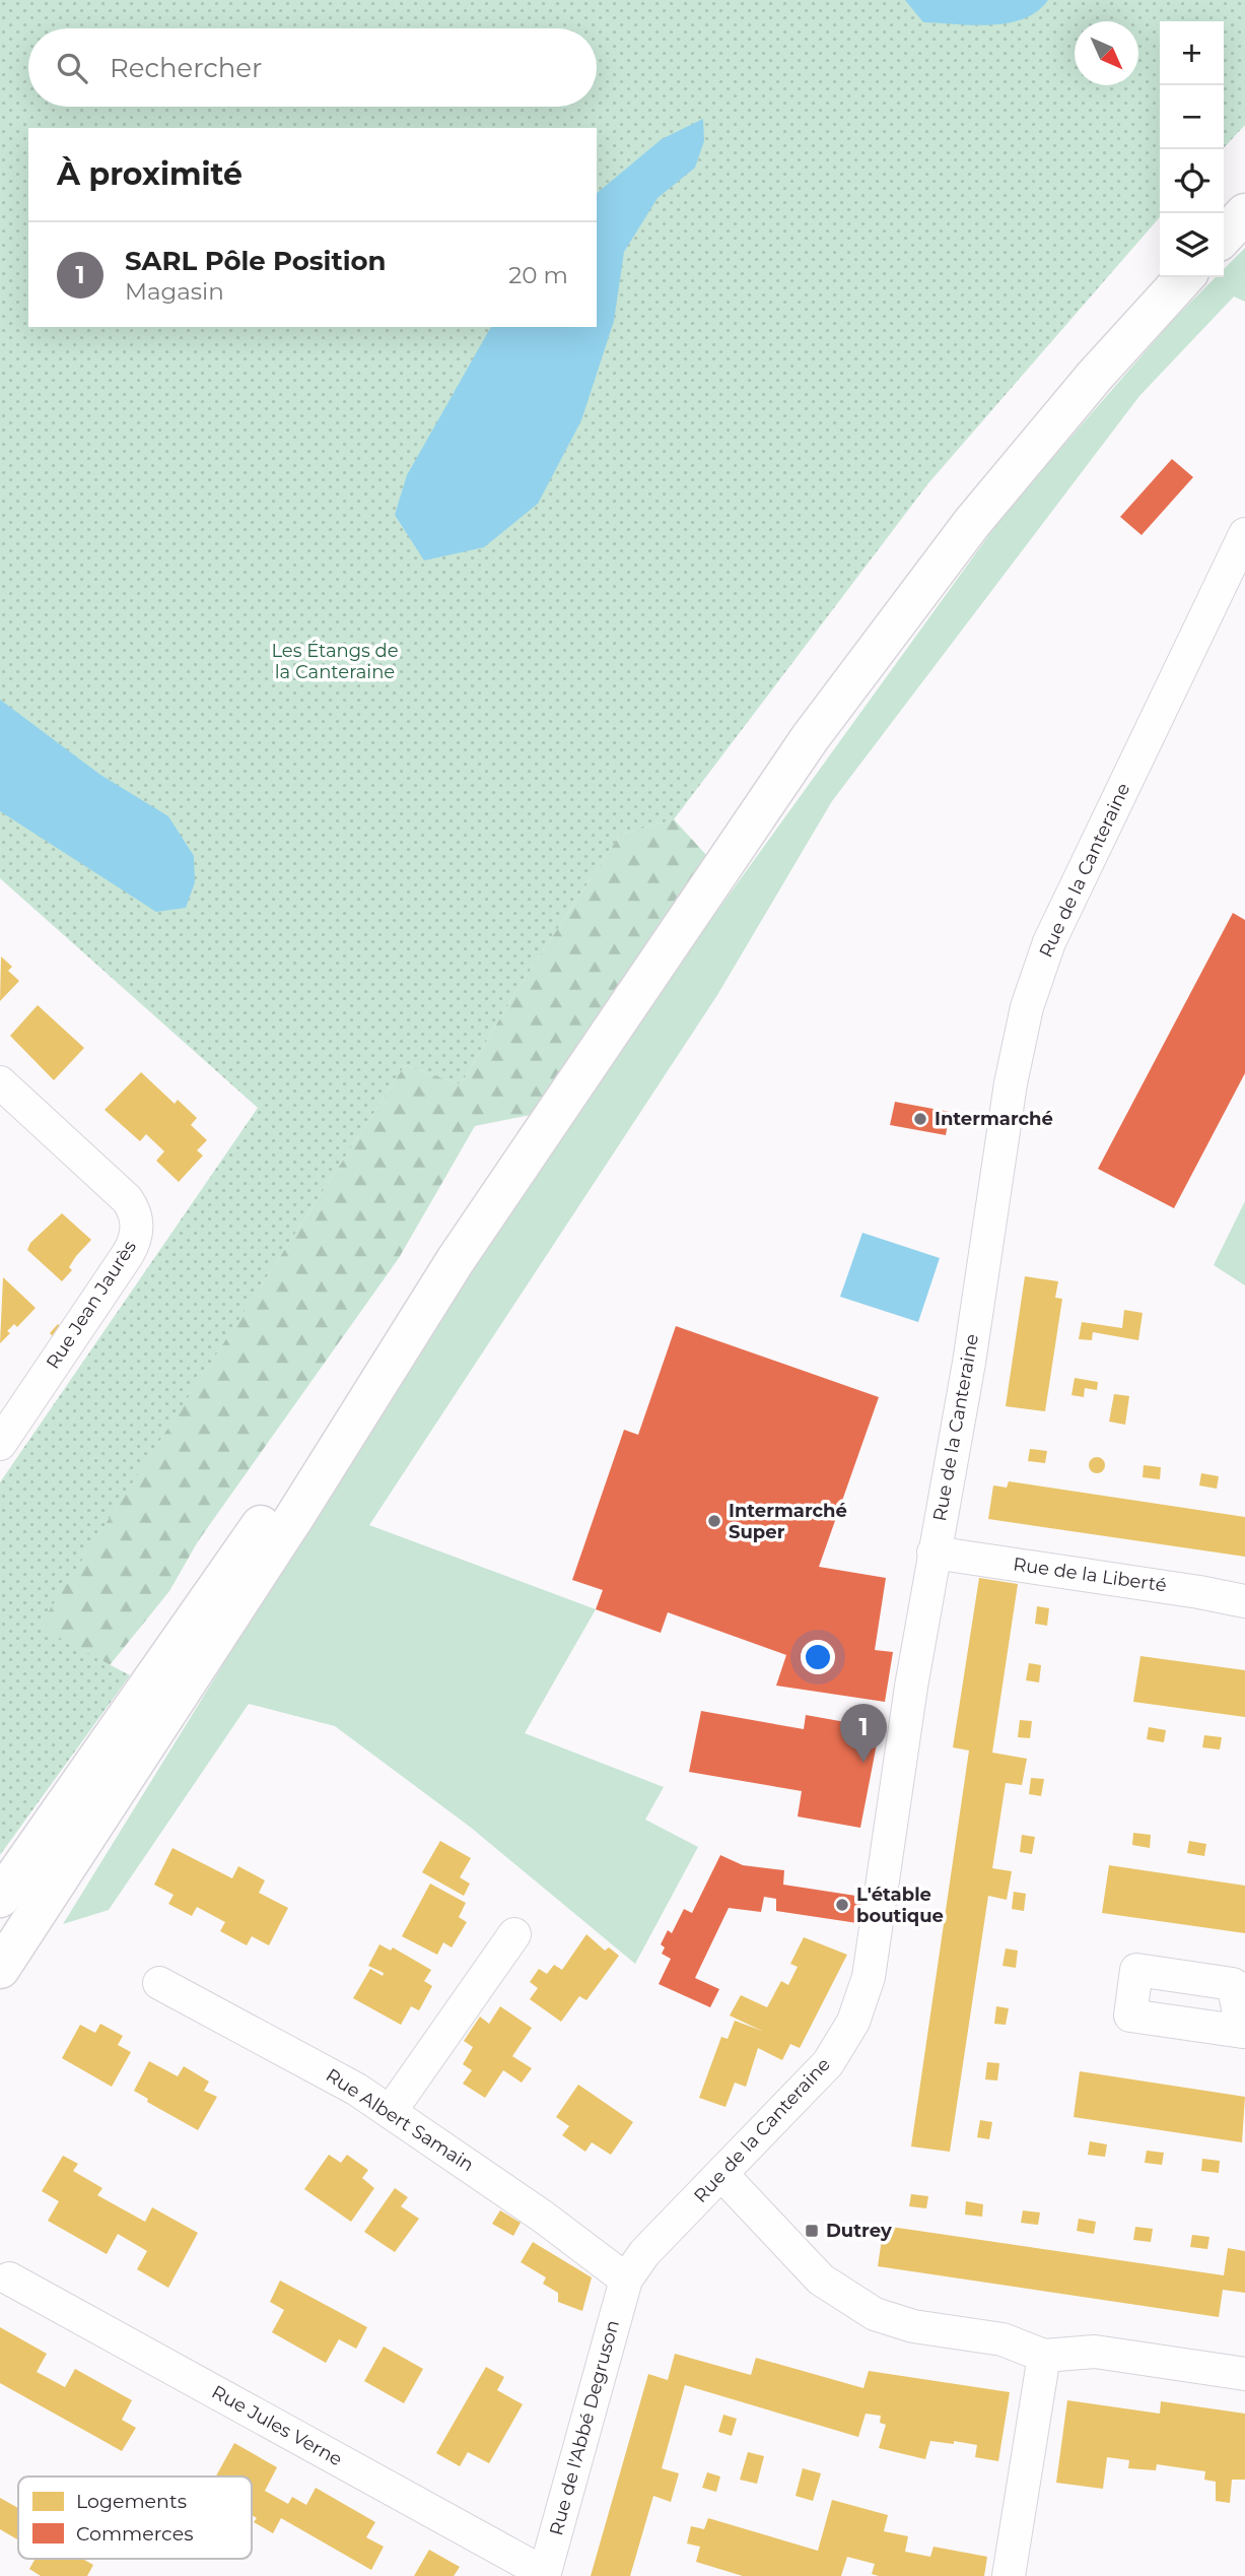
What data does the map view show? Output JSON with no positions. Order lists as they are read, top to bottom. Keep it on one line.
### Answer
{"streets":{"street":["Rue de la Canteraine","Rue Jean Jaurès","Rue de la Liberté","Rue Albert Samain","Rue Jules Verne","Rue de l'Abbé Degruson"]},"crossings":[["Rue de la Canteraine","Rue de la Liberté"],["Rue de la Canteraine","Rue Albert Samain"],["Rue de la Canteraine","Rue de l'Abbé Degruson"],["Rue Albert Samain","Rue de l'Abbé Degruson"],["Rue Jules Verne","Rue de l'Abbé Degruson"]],"parks":["Les Étangs de la Canteraine"],"places":{"other":["Intermarché","Intermarché Super","L'étable boutique"],"transit":["Dutrey"]},"legend":["Logements","Commerces"],"north":"bottom right","page":{"map_buttons":["+","−"],"search":"Rechercher","heading":"À proximité","list":[{"mark":"1","name":"SARL Pôle Position","note":"Magasin","value":"20 m"}],"pins":"1"}}
